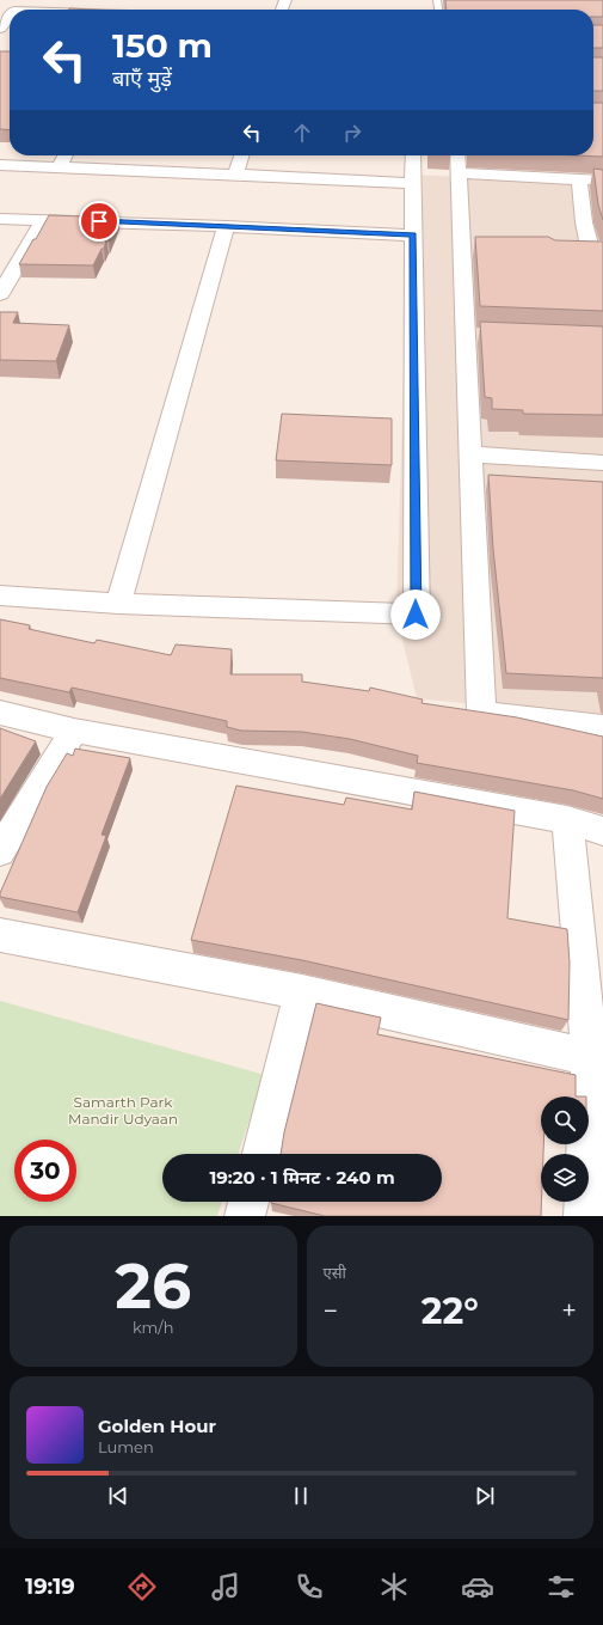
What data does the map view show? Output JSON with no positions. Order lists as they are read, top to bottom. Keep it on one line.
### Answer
{"parks":["Samarth Park Mandir Udyaan"],"page":{"turn":["150 m","बाएँ मुड़ें"],"limit":"30","trip":"19:20 · 1 मिनट · 240 m","tile":[["26","km/h"],"एसी"],"heat":["−","22°","+"],"song":["Golden Hour","Lumen"],"tabs":"19:19"}}
